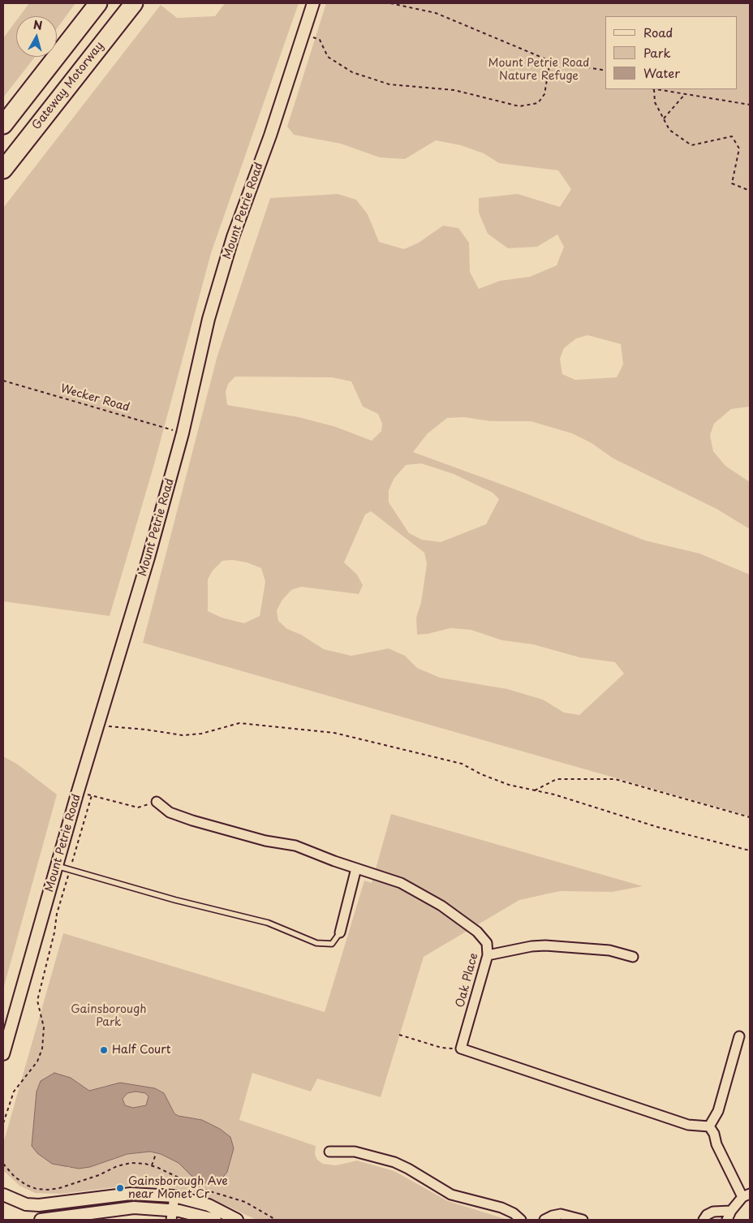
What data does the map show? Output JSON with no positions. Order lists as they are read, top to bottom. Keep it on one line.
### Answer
{"streets":{"highway":["Gateway Motorway"],"street":["Mount Petrie Road","Oak Place"],"path":["Wecker Road"]},"crossings":[["Mount Petrie Road","Wecker Road"]],"parks":["Mount Petrie Road Nature Refuge","Gainsborough Park"],"places":["Half Court","Gainsborough Ave near Monet Cr"],"legend":["Road","Park","Water"],"north":"top"}
